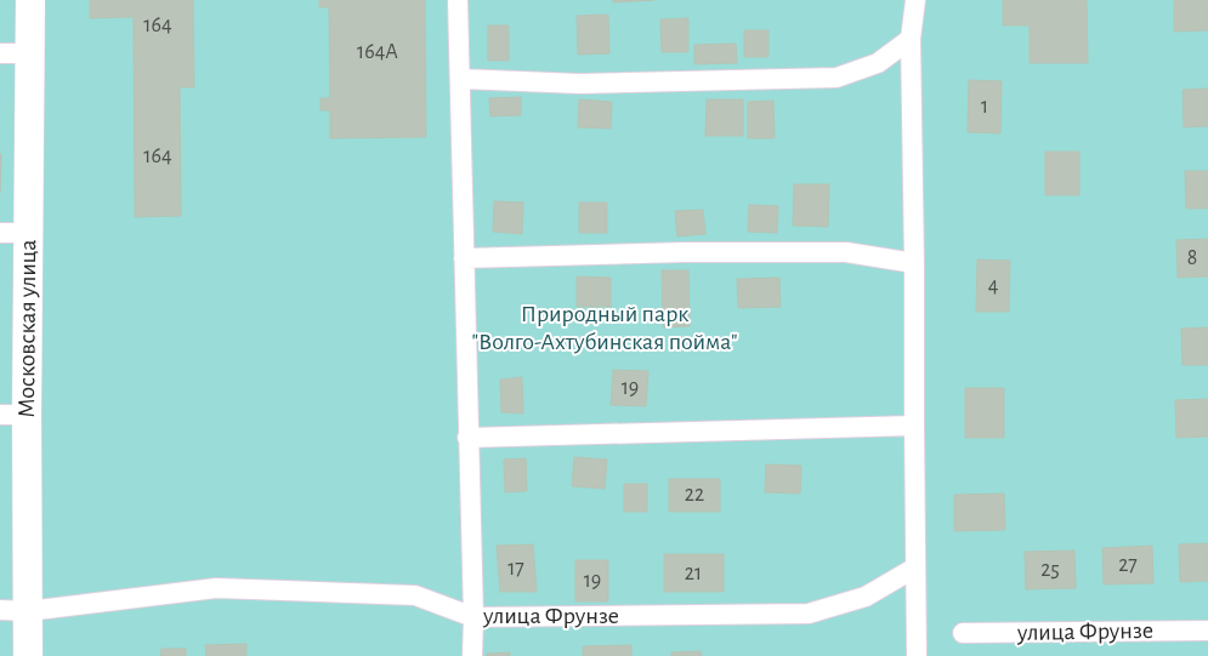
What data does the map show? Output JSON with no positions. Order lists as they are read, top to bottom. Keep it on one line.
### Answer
{"streets":{"street":["Московская улица","улица Фрунзе"]},"crossings":[["Московская улица","улица Фрунзе"]],"parks":["Природный парк \"Волго-Ахтубинская пойма\""],"house_numbers":["164","164А","1","164","8","4","19","22","27","17","25","21","19"]}
